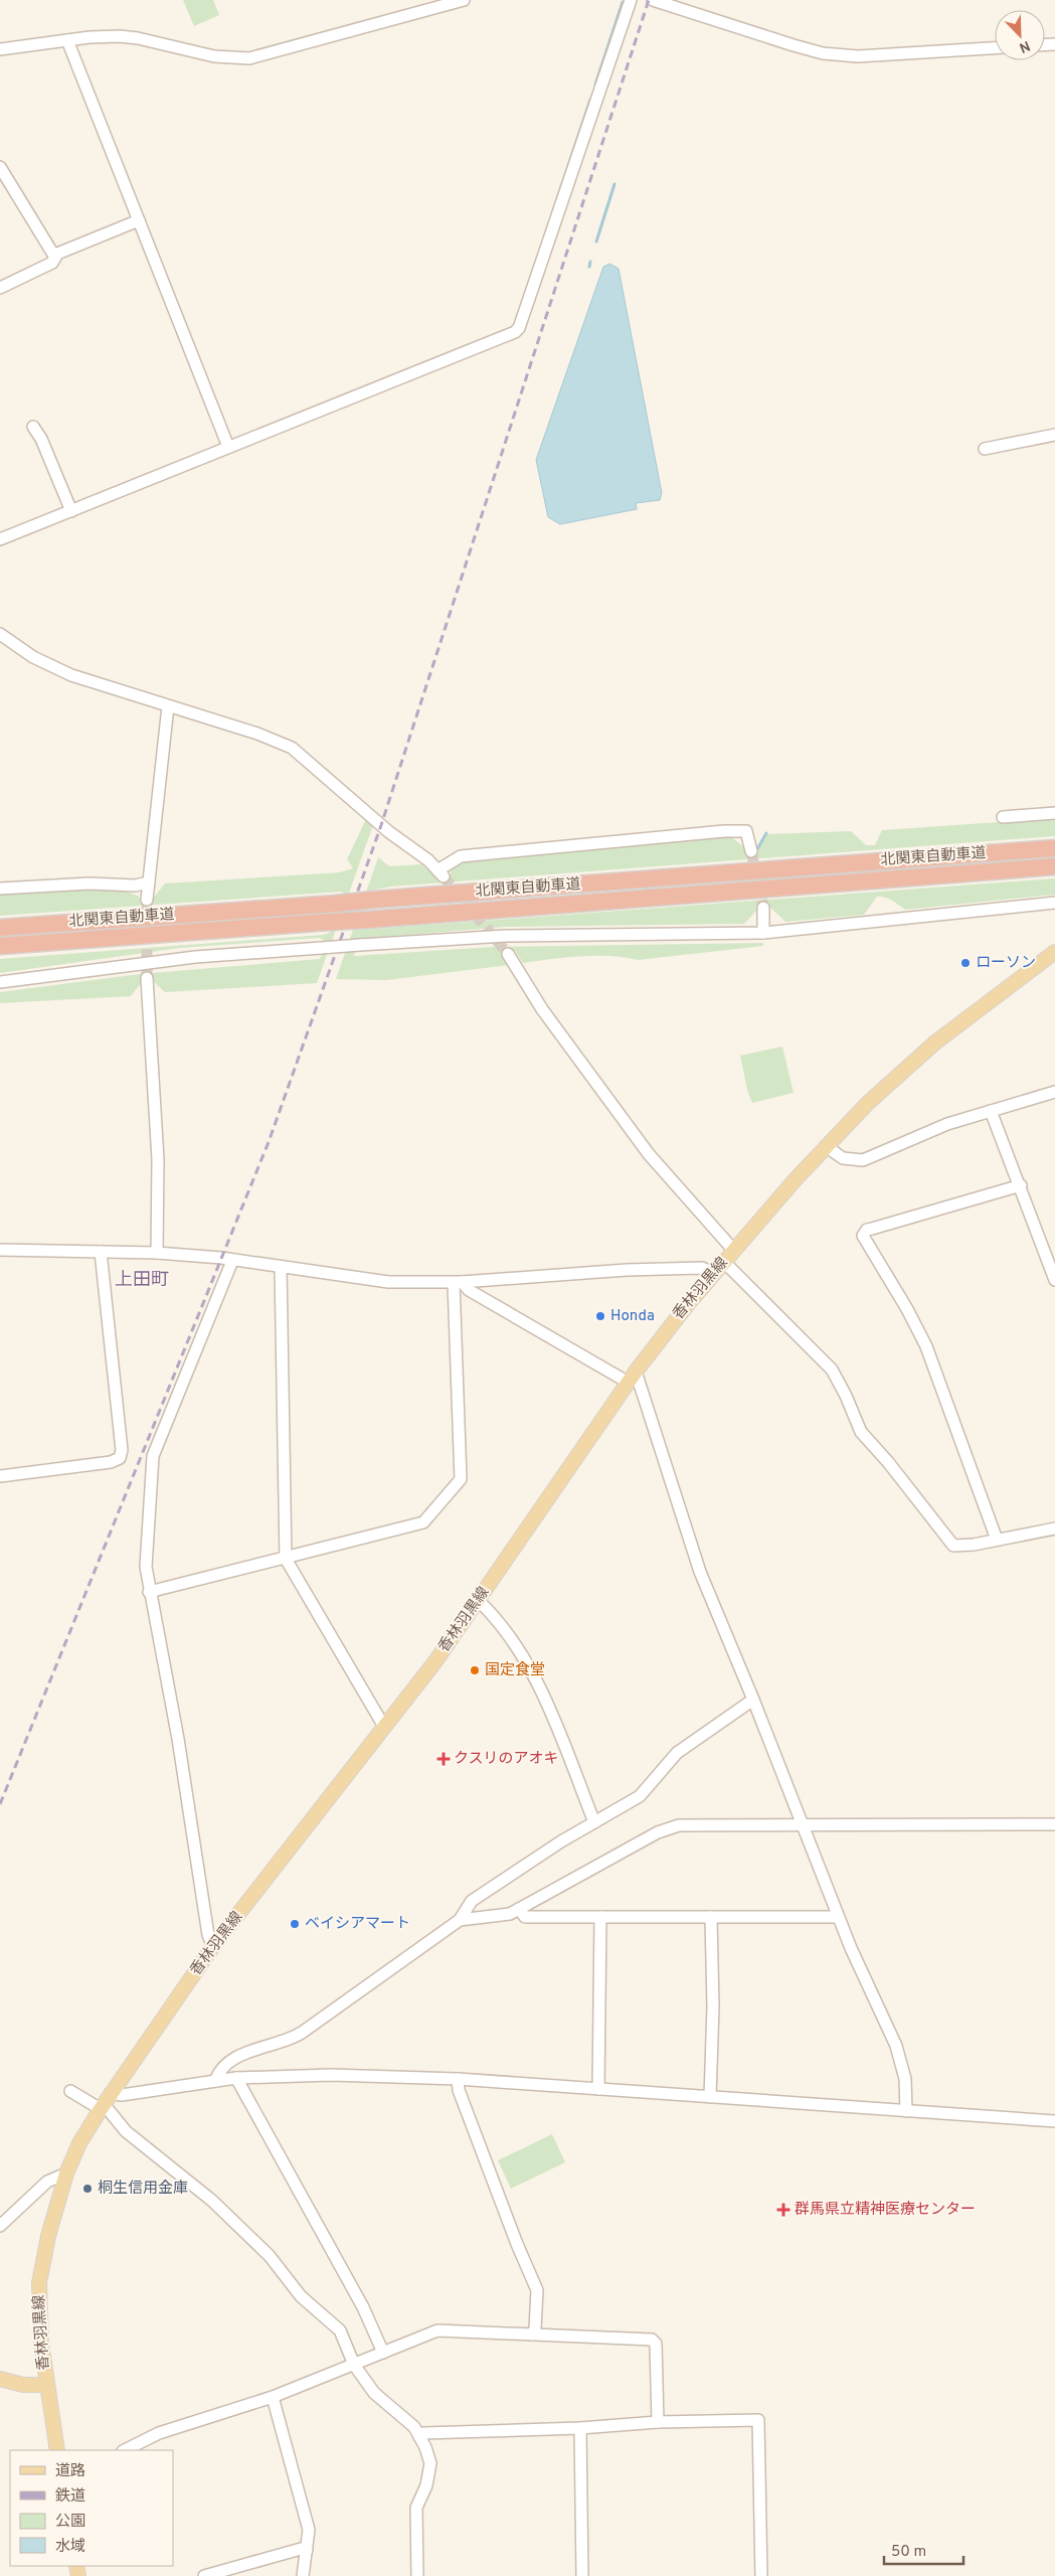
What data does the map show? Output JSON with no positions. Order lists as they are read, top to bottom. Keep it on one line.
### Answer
{"streets":{"highway":["北関東自動車道"],"main road":["香林羽黒線"]},"districts":["上田町"],"places":{"other":["ローソン","Honda","国定食堂","ベイシアマート","桐生信用金庫"],"health":["クスリのアオキ","群馬県立精神医療センター"]},"legend":["道路","鉄道","公園","水域"],"scale_bar":"50 m","north":"bottom right"}
